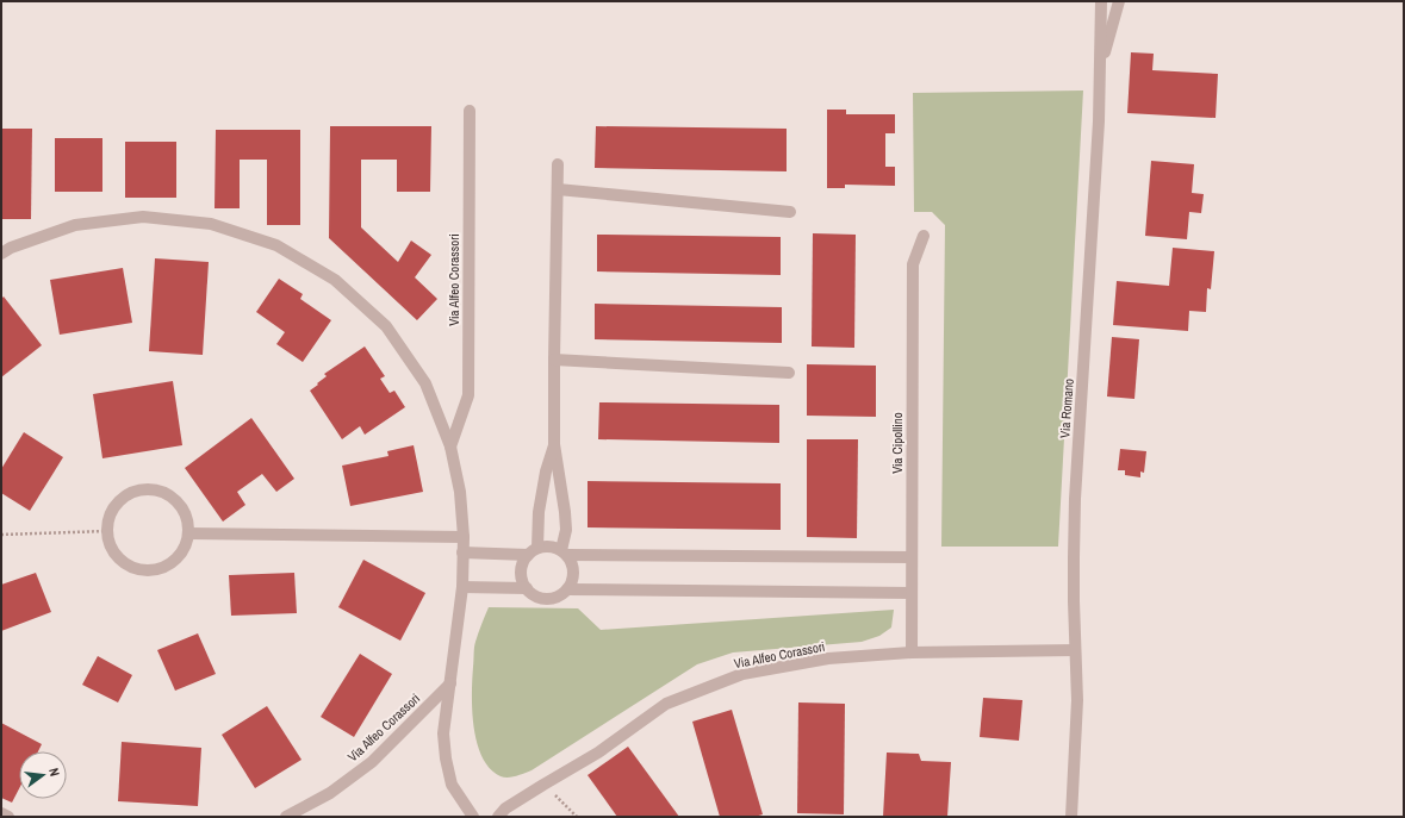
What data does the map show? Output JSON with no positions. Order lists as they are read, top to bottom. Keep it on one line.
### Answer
{"streets":{"street":["Via Alfeo Corassori","Via Romano","Via Cipollino"]},"crossings":[["Via Alfeo Corassori","Via Romano"],["Via Alfeo Corassori","Via Cipollino"]],"north":"right"}
